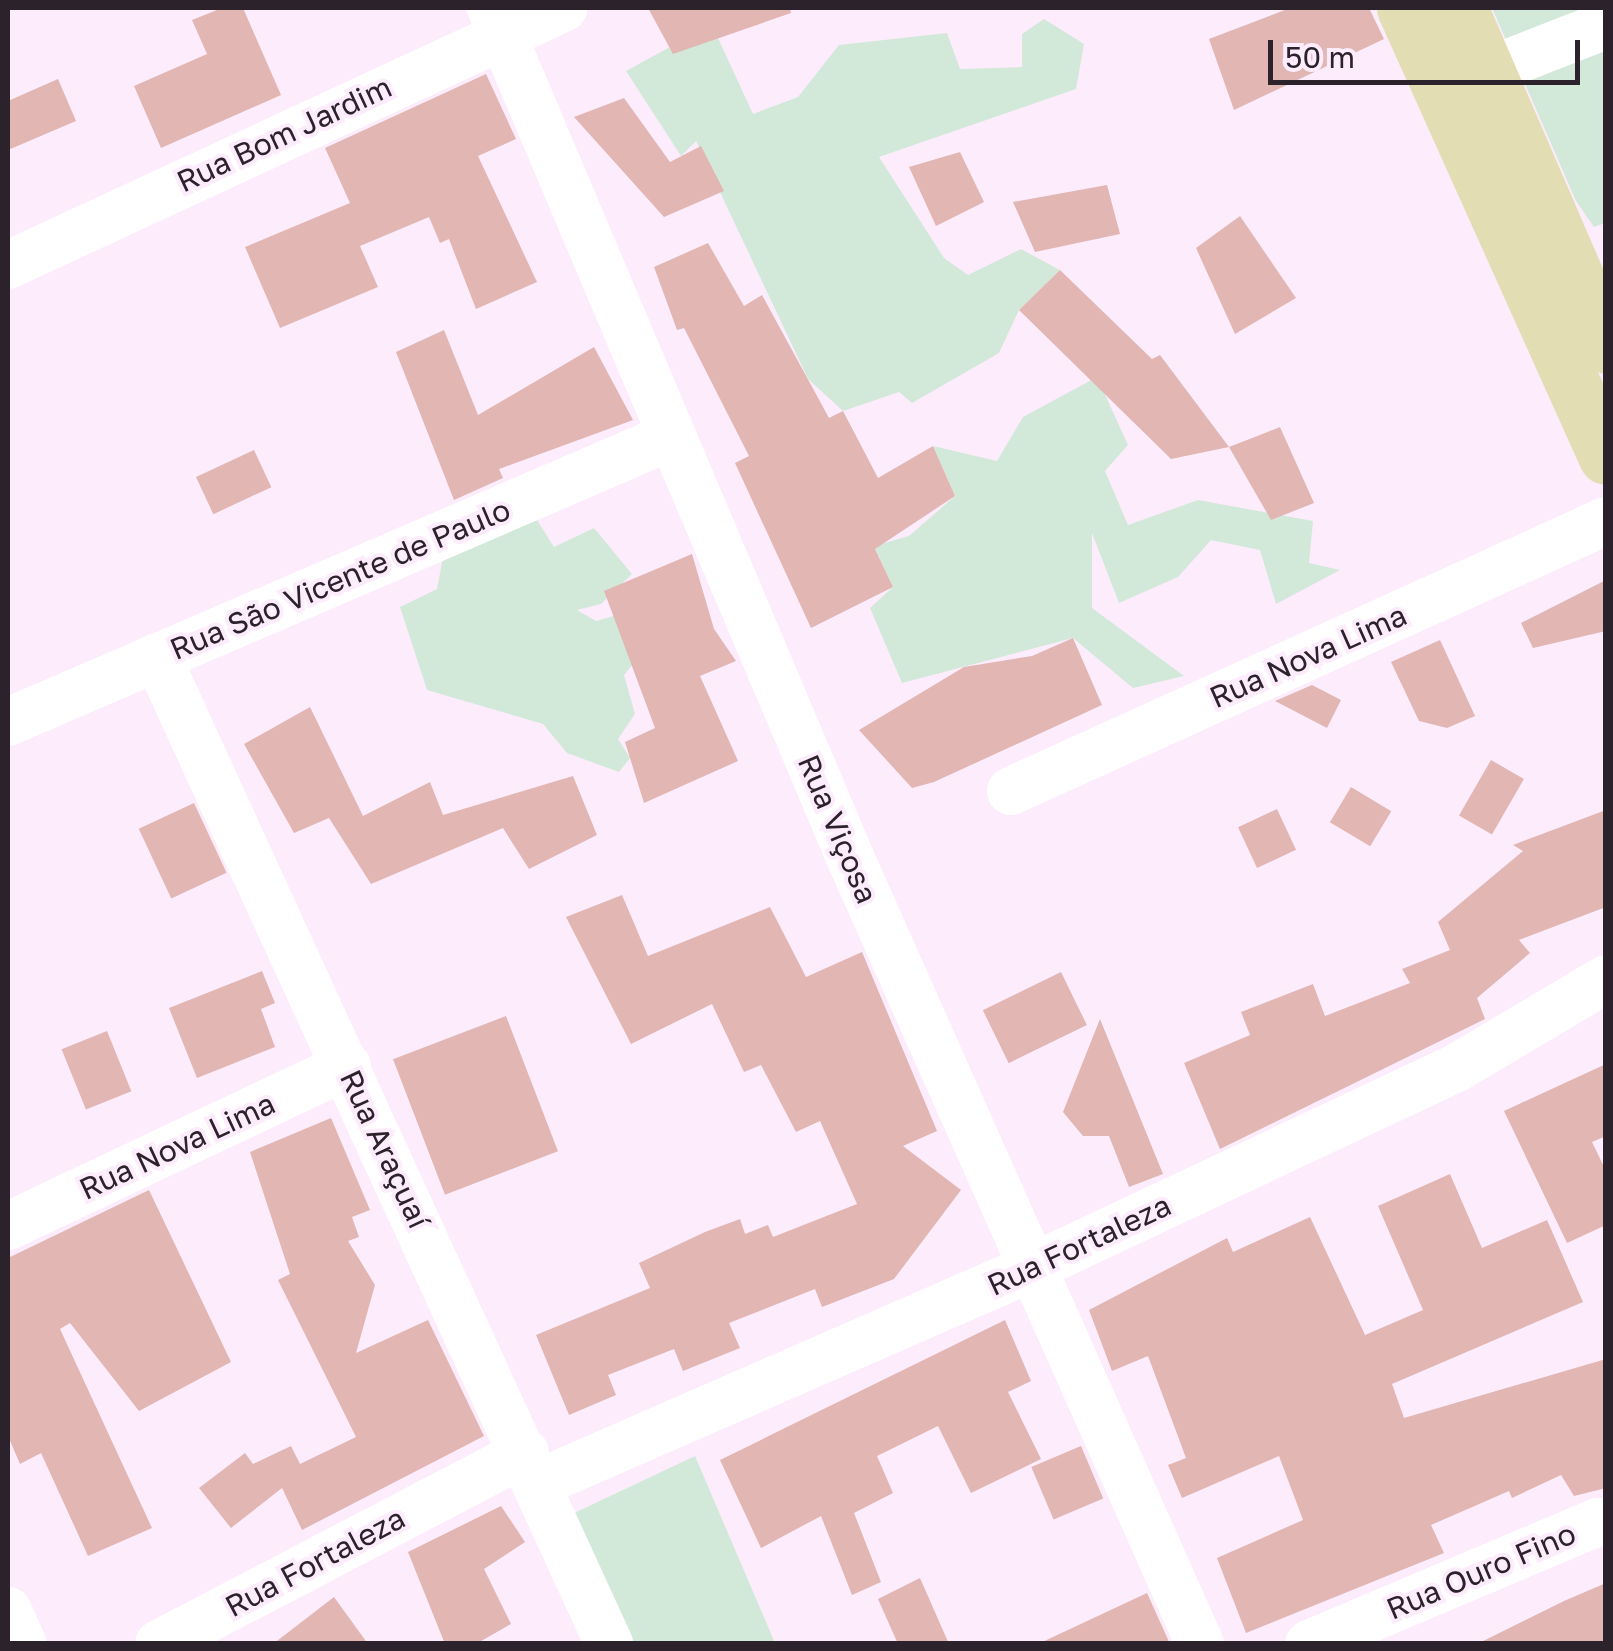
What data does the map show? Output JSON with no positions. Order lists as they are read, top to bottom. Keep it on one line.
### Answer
{"streets":{"street":["Rua Bom Jardim","Rua São Vicente de Paulo","Rua Nova Lima","Rua Viçosa","Rua Araçuaí","Rua Fortaleza","Rua Ouro Fino"]},"crossings":[["Rua Bom Jardim","Rua Viçosa"],["Rua São Vicente de Paulo","Rua Viçosa"],["Rua São Vicente de Paulo","Rua Araçuaí"],["Rua Nova Lima","Rua Araçuaí"],["Rua Viçosa","Rua Fortaleza"],["Rua Araçuaí","Rua Fortaleza"]],"scale_bar":"50 m"}
